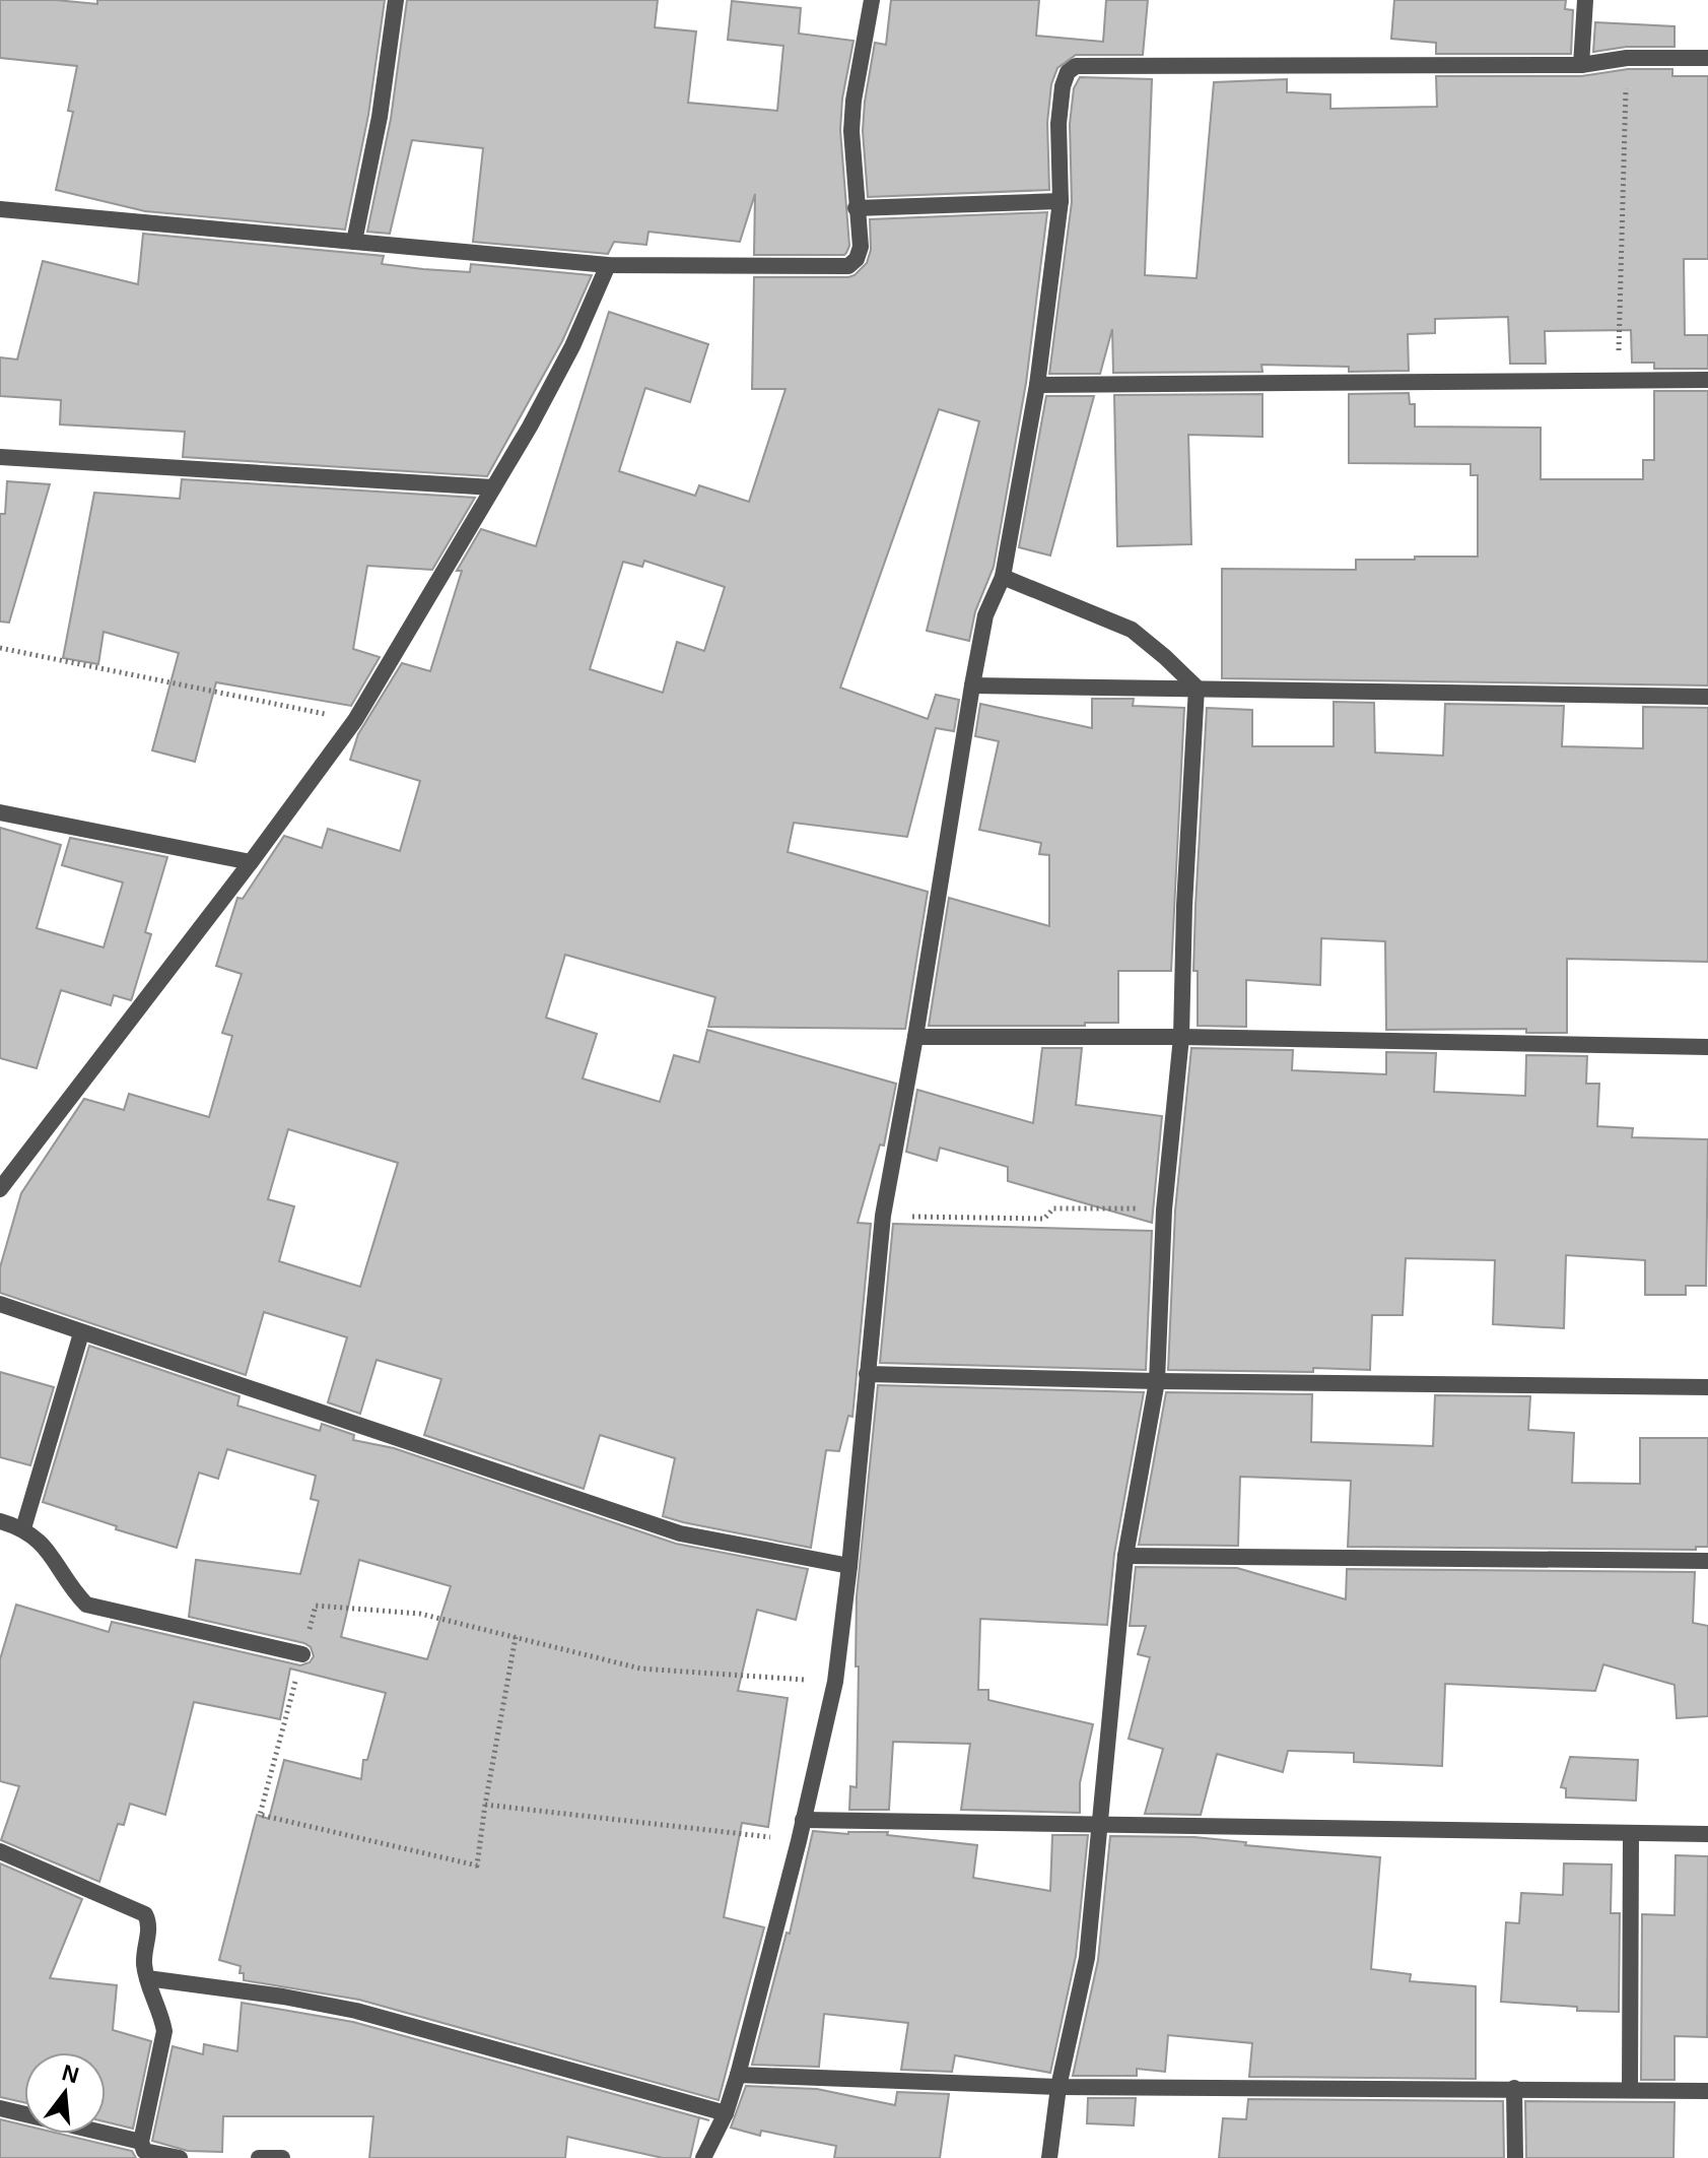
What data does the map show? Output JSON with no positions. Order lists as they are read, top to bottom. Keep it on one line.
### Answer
{"north":"top"}
